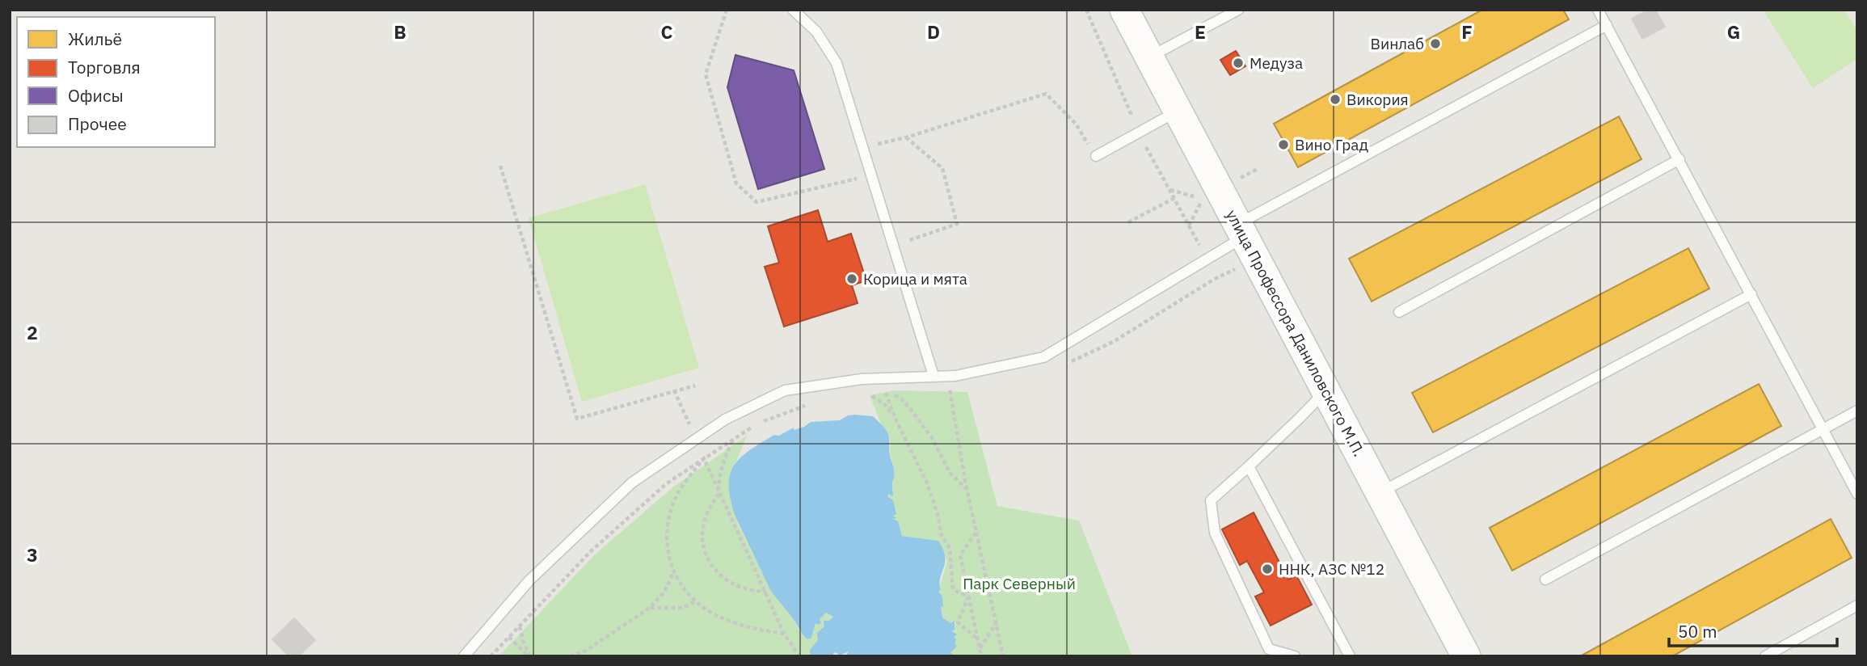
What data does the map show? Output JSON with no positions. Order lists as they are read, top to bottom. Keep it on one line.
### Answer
{"streets":{"main road":["улица Профессора Даниловского М.П."]},"parks":["Парк Северный"],"places":["Винлаб","Медуза","Викория","Вино Град","Корица и мята","ННК, АЗС №12"],"legend":["Жильё","Торговля","Офисы","Прочее"],"scale_bar":"50 m","grid":{"columns":["B","C","D","E","F","G"],"rows":["2","3"]}}
